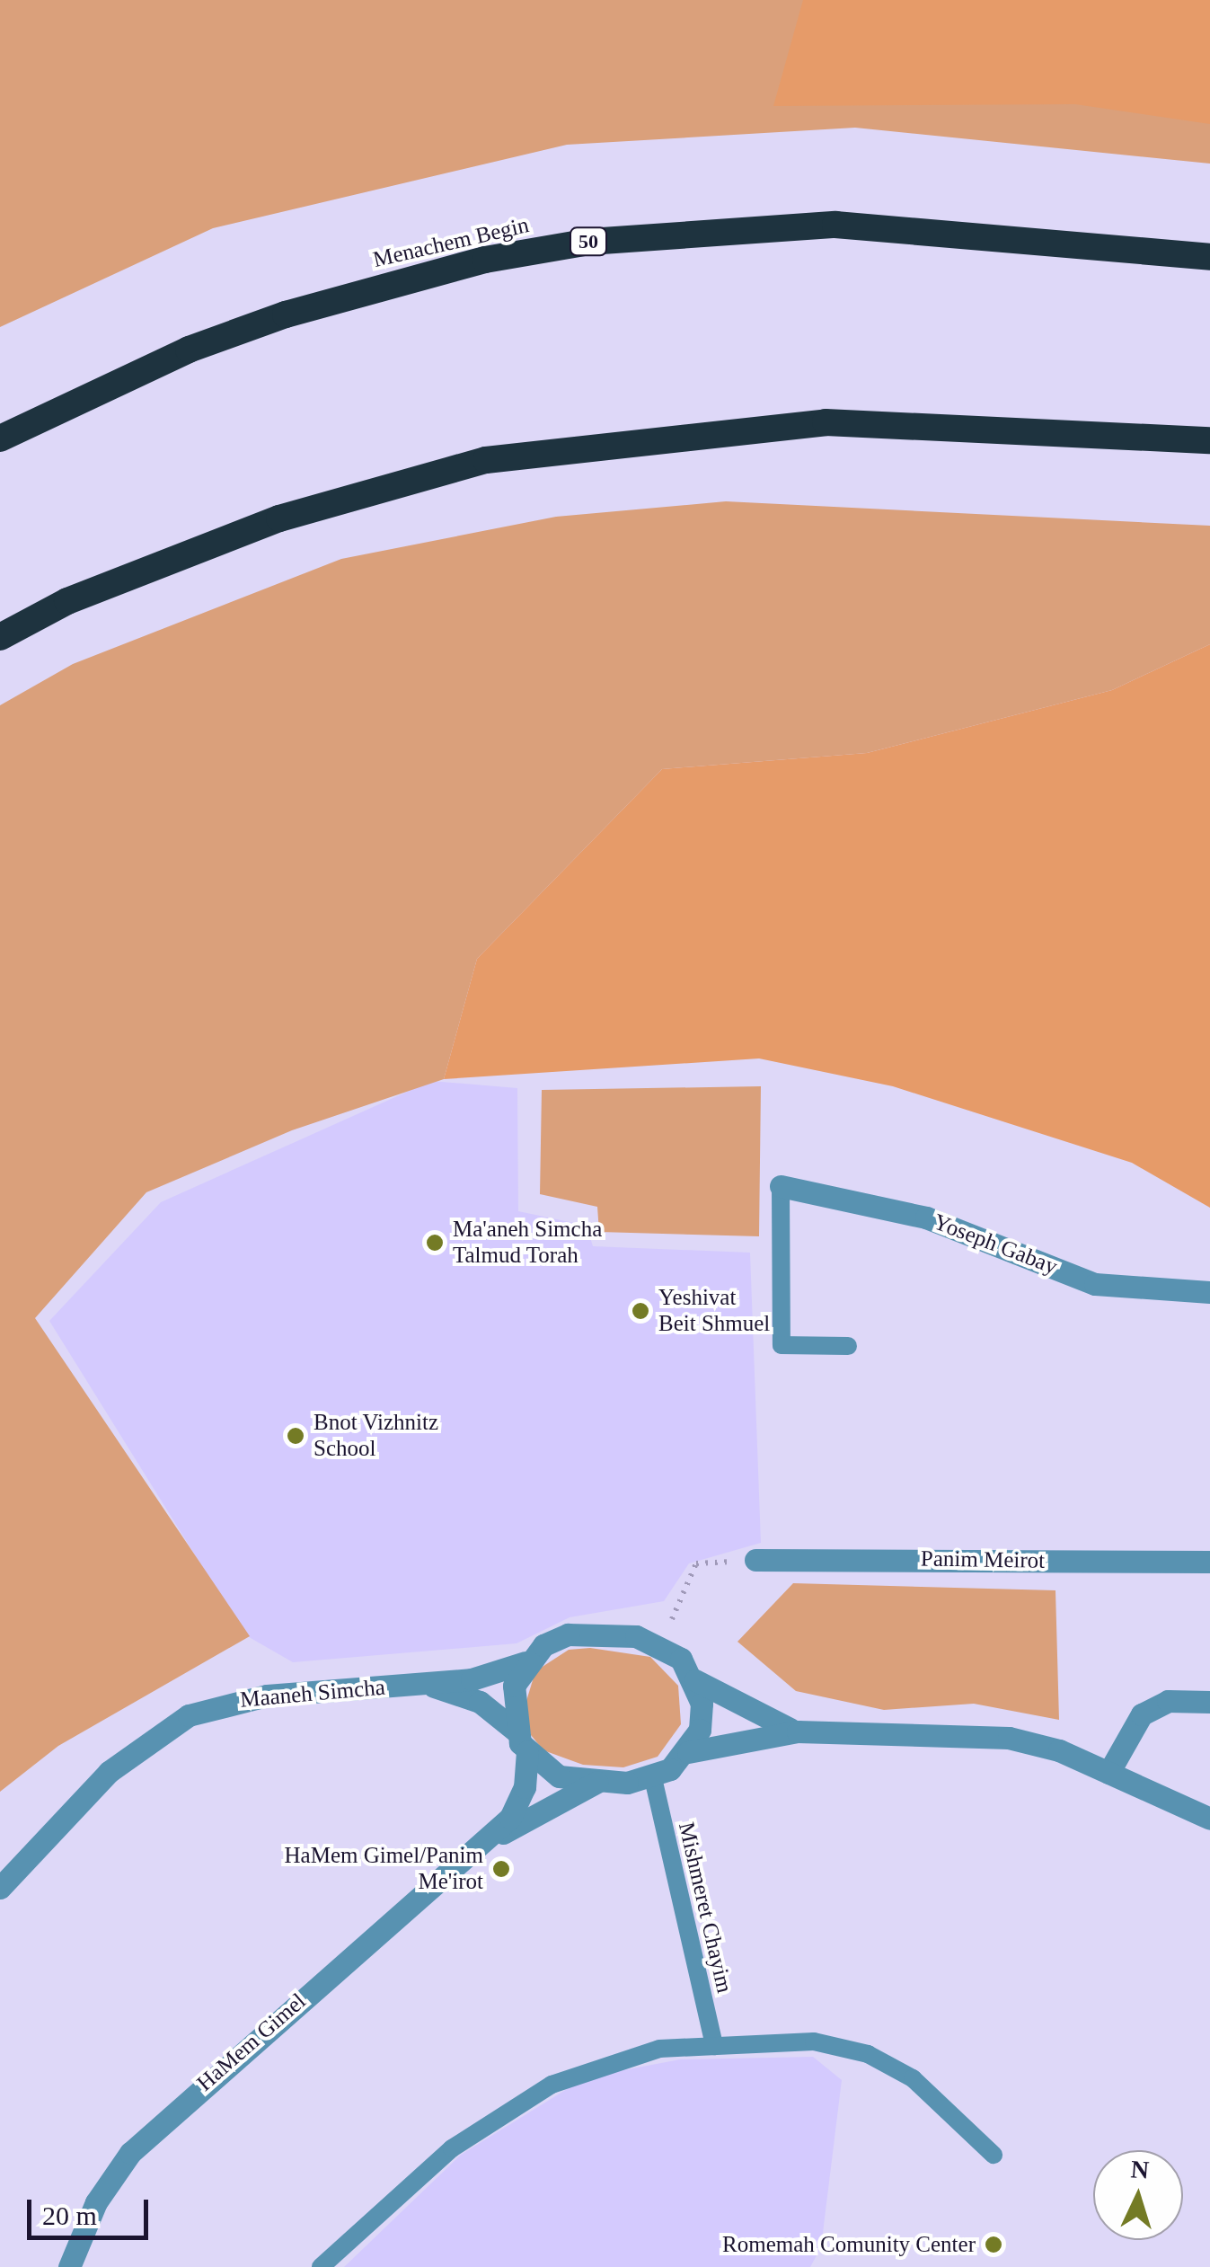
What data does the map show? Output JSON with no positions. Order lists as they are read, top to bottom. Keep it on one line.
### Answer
{"streets":{"highway":["50","Menachem Begin"],"street":["Yoseph Gabay","Panim Meirot","Maaneh Simcha","HaMem Gimel"],"lane":["Mishmeret Chayim"]},"crossings":[["Maaneh Simcha","Mishmeret Chayim"],["Maaneh Simcha","HaMem Gimel"],["Mishmeret Chayim","HaMem Gimel"]],"places":["Ma'aneh Simcha Talmud Torah","Yeshivat Beit Shmuel","Bnot Vizhnitz School","HaMem Gimel/Panim Me'irot","Romemah Comunity Center"],"scale_bar":"20 m","north":"top"}
